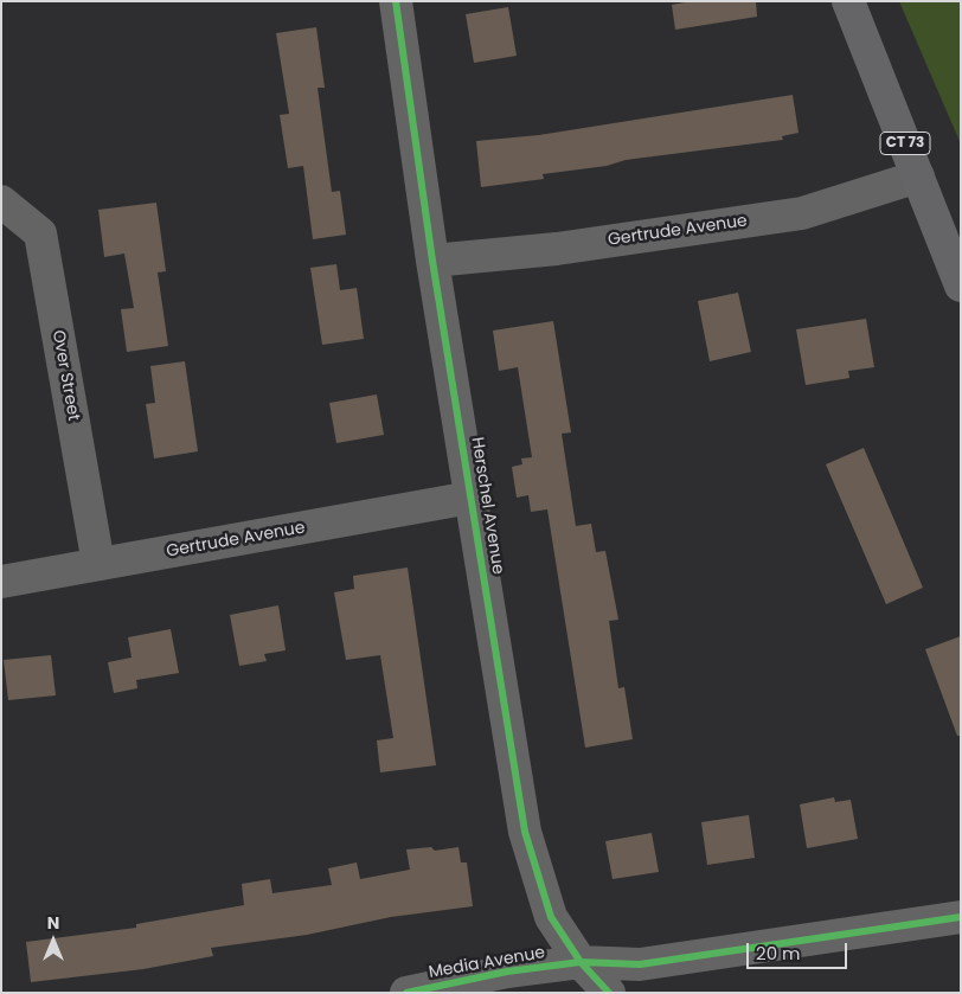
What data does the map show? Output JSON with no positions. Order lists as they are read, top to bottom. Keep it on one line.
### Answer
{"streets":{"main road":["CT 73"],"street":["Gertrude Avenue","Over Street","Herschel Avenue","Media Avenue"]},"crossings":[["CT 73","Gertrude Avenue"],["Gertrude Avenue","Over Street"],["Gertrude Avenue","Herschel Avenue"],["Herschel Avenue","Media Avenue"]],"scale_bar":"20 m","north":"top"}
